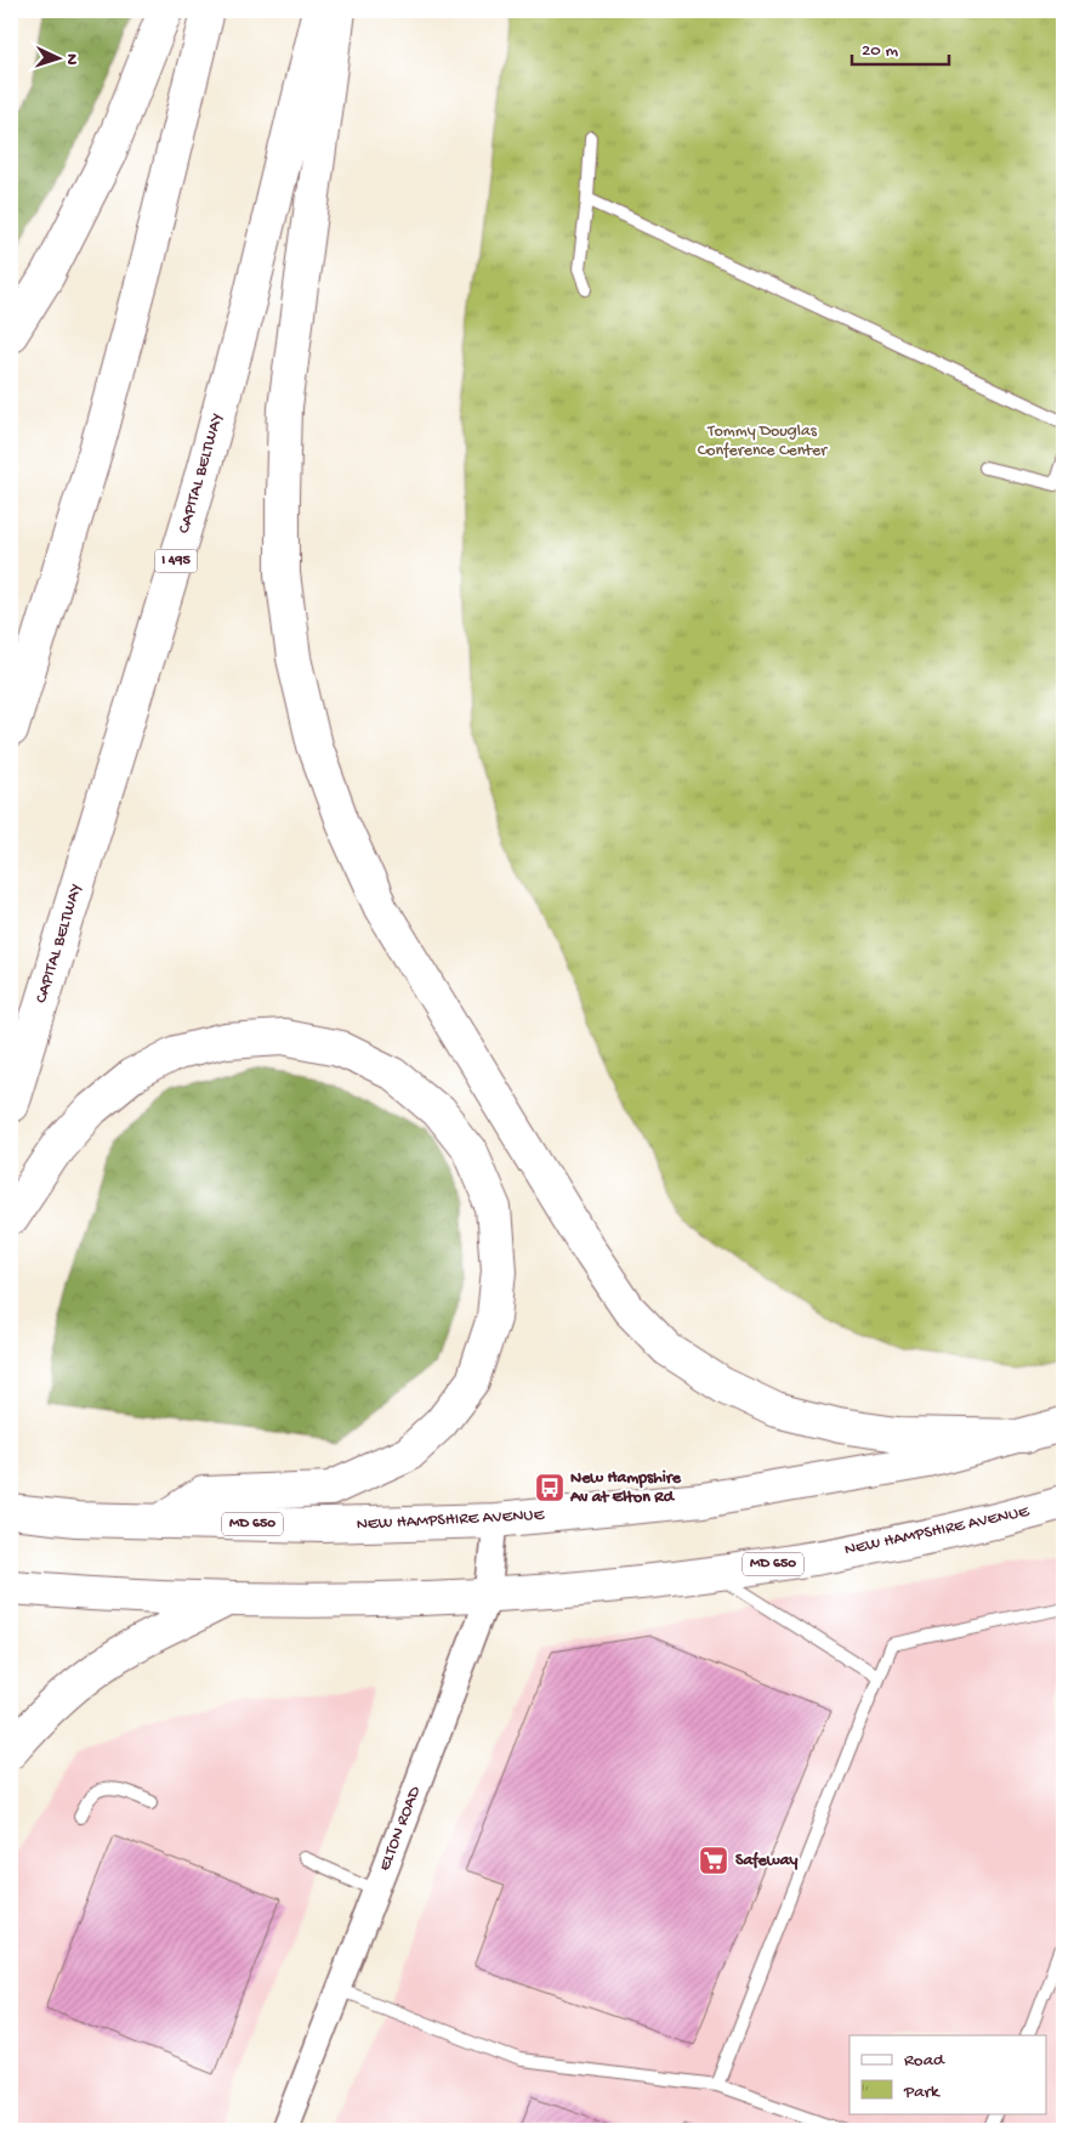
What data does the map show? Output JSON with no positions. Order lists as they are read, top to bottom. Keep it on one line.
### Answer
{"streets":{"main road":["CAPITAL BELTWAY","I 495","NEW HAMPSHIRE AVENUE","MD 650"],"street":["ELTON ROAD"]},"crossings":[["NEW HAMPSHIRE AVENUE","ELTON ROAD"]],"parks":["Tommy Douglas Conference Center"],"places":{"bus stop":["New Hampshire Av at Elton Rd"],"supermarket":["Safeway"]},"legend":["Road","Park"],"scale_bar":"20 m","north":"right"}
